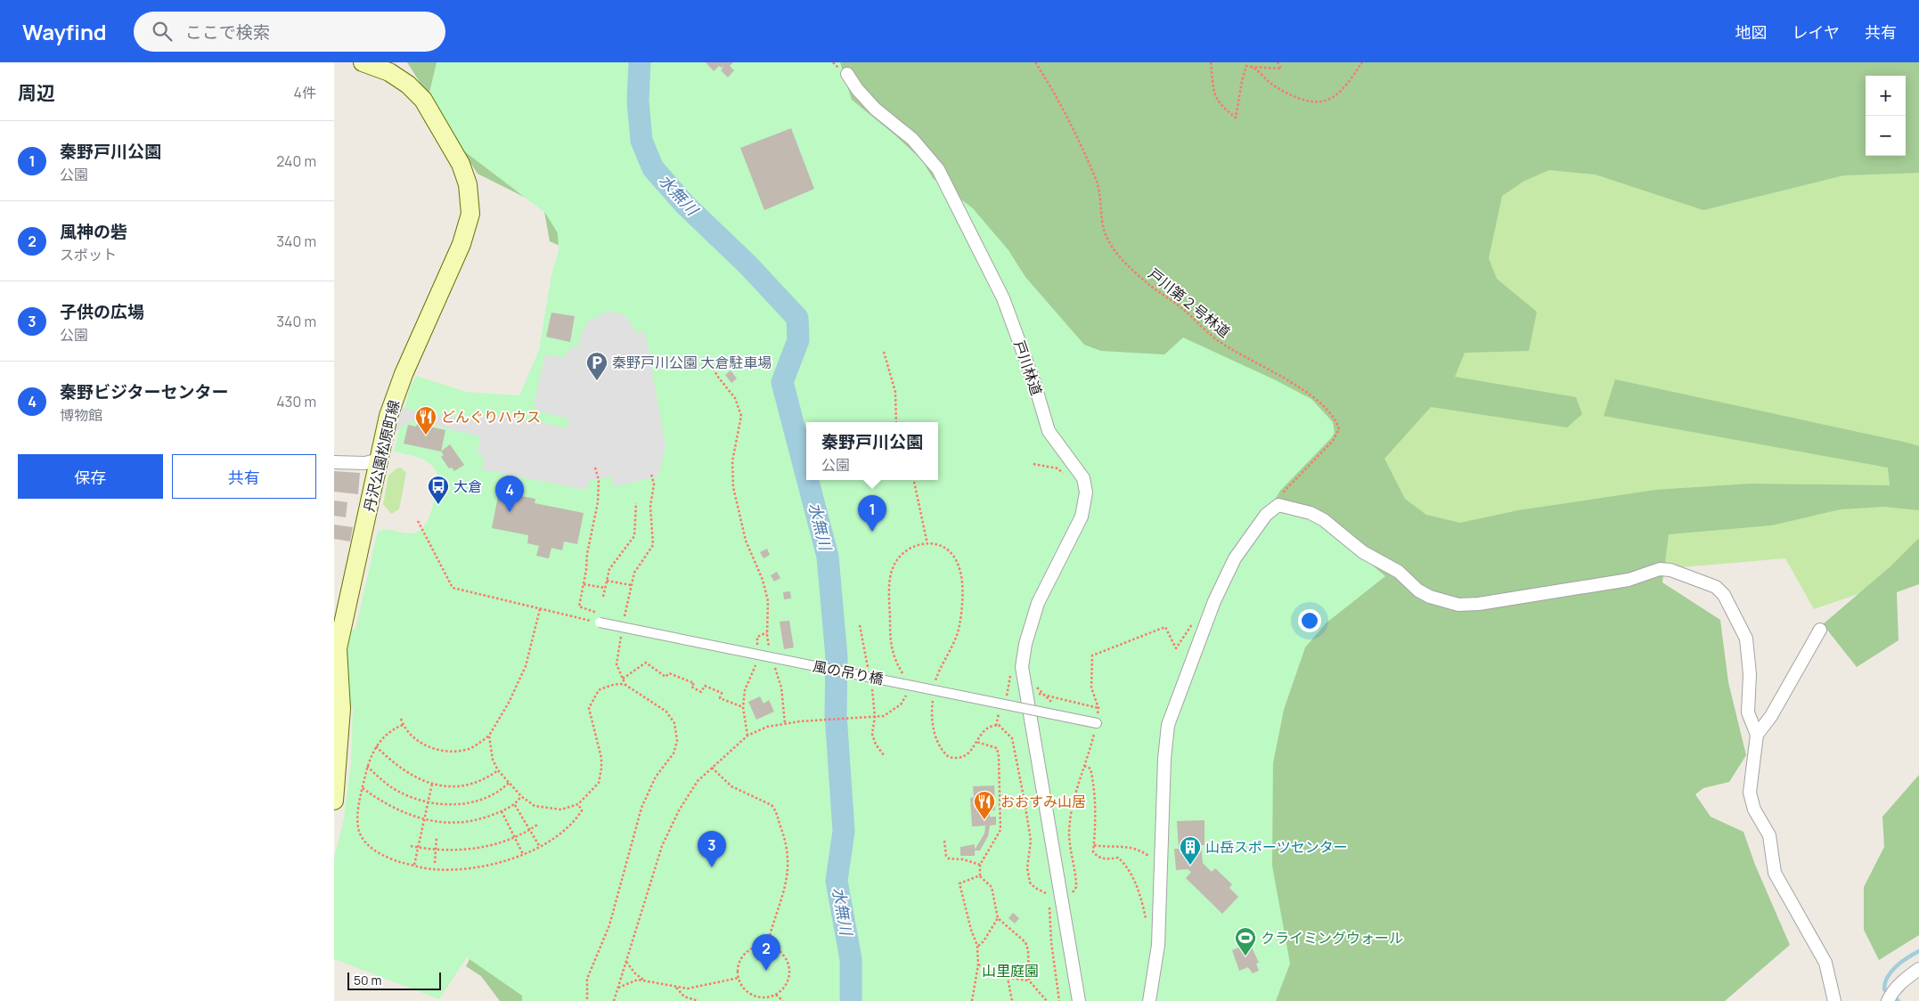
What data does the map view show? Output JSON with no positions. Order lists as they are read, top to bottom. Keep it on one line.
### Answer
{"streets":{"main road":["丹沢公園松原町線"],"street":["戸川林道","風の吊り橋"],"path":["戸川第２号林道"]},"water":["水無川"],"parks":["山里庭園"],"places":{"parking":["秦野戸川公園 大倉駐車場"],"restaurant":["どんぐりハウス","おおすみ山居"],"bus stop":["大倉"],"building":["山岳スポーツセンター"],"sports":["クライミングウォール"]},"scale_bar":"50 m","page":{"header":"Wayfind","search":"ここで検索","nav":["地図","レイヤ","共有"],"heading":["周辺","4件"],"map_buttons":["+","−"],"list":[{"mark":"1","name":"秦野戸川公園","note":"公園","value":"240 m"},{"mark":"2","name":"風神の砦","note":"スポット","value":"340 m"},{"mark":"3","name":"子供の広場","note":"公園","value":"340 m"},{"mark":"4","name":"秦野ビジターセンター","note":"博物館","value":"430 m"}],"popup":["秦野戸川公園","公園"],"buttons":["保存","共有"],"pins":["4","1","3","2"],"scale":"50 m"}}
